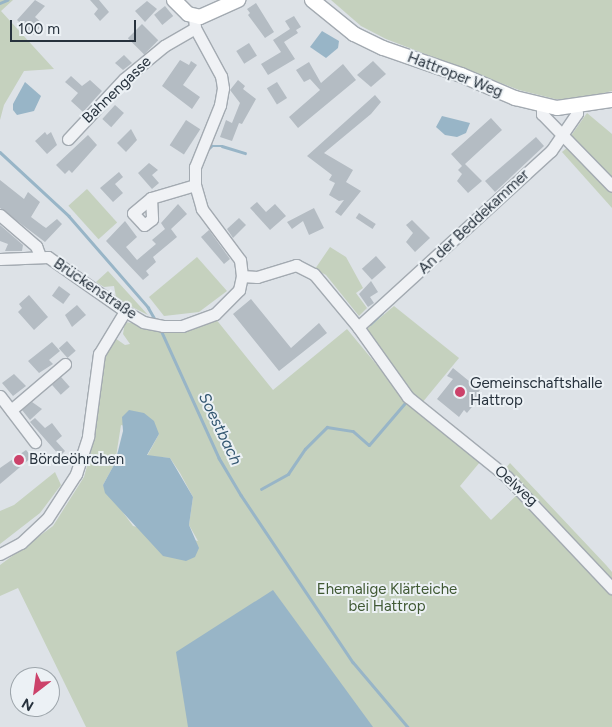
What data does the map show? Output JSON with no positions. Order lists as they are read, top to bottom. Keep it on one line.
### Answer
{"streets":{"main road":["Hattroper Weg"],"street":["Bahnengasse","An der Beddekammer","Brückenstraße","Oelweg"]},"crossings":[["Hattroper Weg","An der Beddekammer"],["An der Beddekammer","Oelweg"]],"water":["Soestbach"],"parks":["Ehemalige Klärteiche bei Hattrop"],"places":["Gemeinschaftshalle Hattrop","Bördeöhrchen"],"scale_bar":"100 m","north":"bottom left"}
